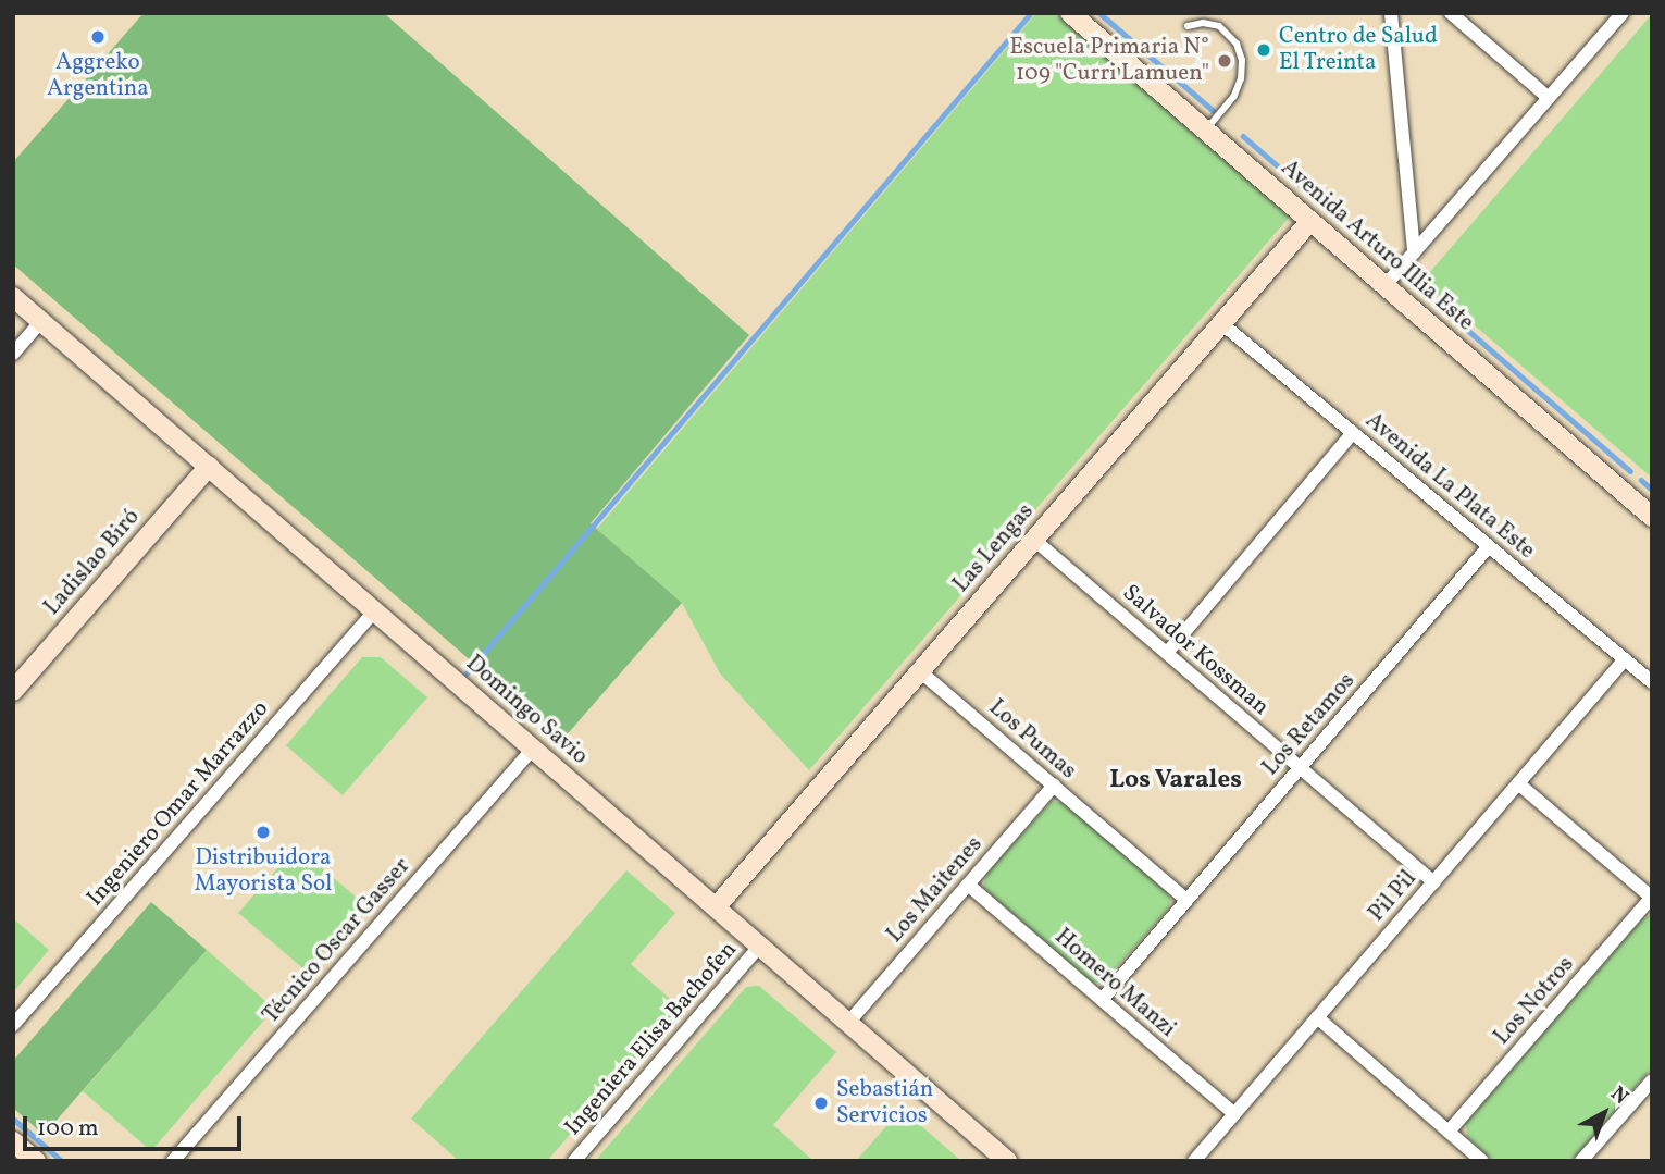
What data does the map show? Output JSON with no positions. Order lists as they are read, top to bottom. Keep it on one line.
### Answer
{"streets":{"street":["Avenida Arturo Illia Este","Avenida La Plata Este","Las Lengas","Ladislao Biró","Salvador Kossman","Domingo Savio","Los Retamos","Los Pumas","Ingeniero Omar Marrazzo","Los Maitenes","Pil Pil","Técnico Oscar Gasser","Homero Manzi","Los Notros","Ingeniera Elisa Bachofen"]},"crossings":[["Avenida Arturo Illia Este","Las Lengas"],["Avenida La Plata Este","Las Lengas"],["Avenida La Plata Este","Los Retamos"],["Avenida La Plata Este","Pil Pil"],["Las Lengas","Salvador Kossman"],["Las Lengas","Domingo Savio"],["Las Lengas","Los Pumas"],["Ladislao Biró","Domingo Savio"],["Salvador Kossman","Los Retamos"],["Salvador Kossman","Pil Pil"],["Domingo Savio","Ingeniero Omar Marrazzo"],["Domingo Savio","Los Maitenes"],["Domingo Savio","Técnico Oscar Gasser"],["Domingo Savio","Ingeniera Elisa Bachofen"],["Los Retamos","Los Pumas"],["Los Retamos","Homero Manzi"],["Los Pumas","Los Maitenes"],["Los Maitenes","Homero Manzi"],["Pil Pil","Homero Manzi"]],"districts":["Los Varales"],"places":["Aggreko Argentina","Centro de Salud El Treinta","Escuela Primaria N° 109 \"Curri Lamuen\"","Distribuidora Mayorista Sol","Sebastián Servicios"],"scale_bar":"100 m","north":"top right"}
